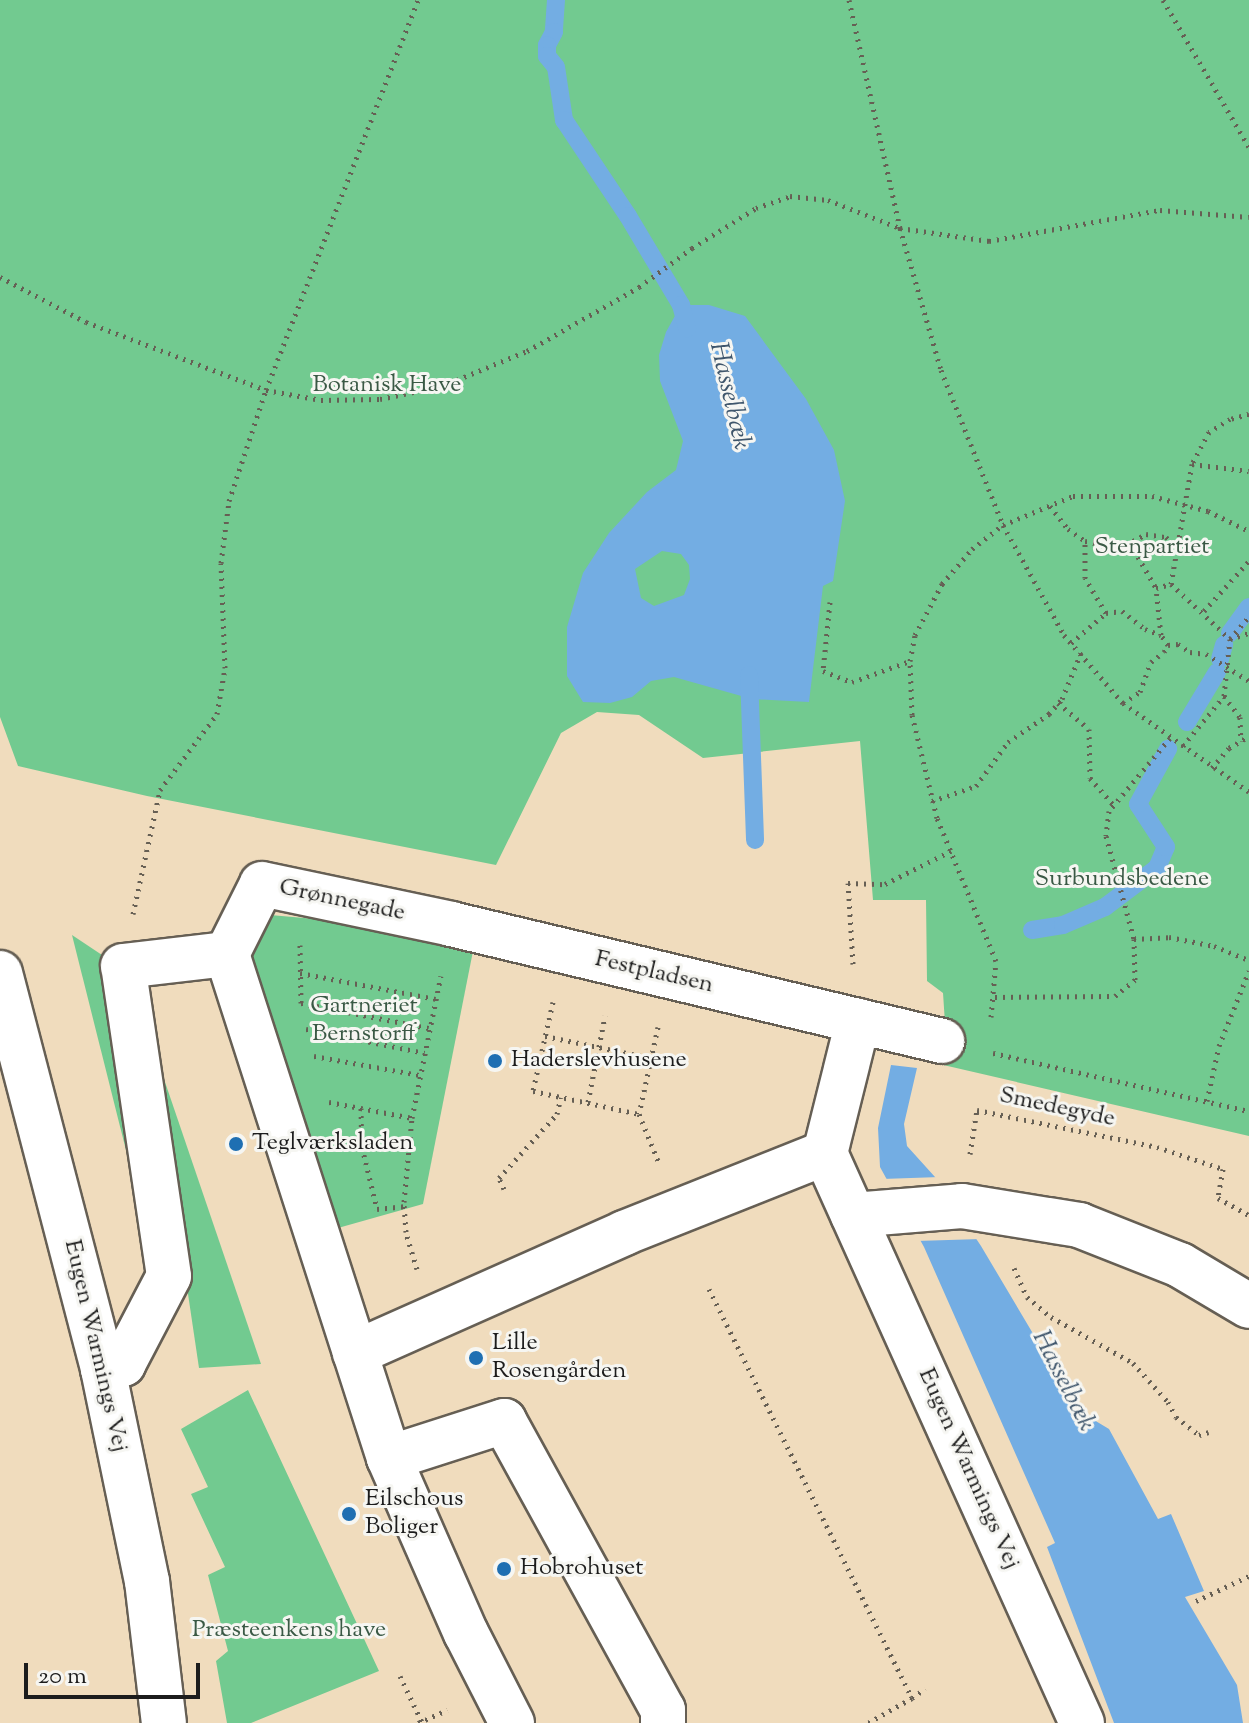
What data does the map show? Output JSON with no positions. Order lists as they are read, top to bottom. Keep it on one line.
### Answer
{"streets":{"street":["Grønnegade","Festpladsen","Eugen Warmings Vej"],"path":["Smedegyde"]},"crossings":[["Grønnegade","Festpladsen"]],"water":["Hasselbæk"],"parks":["Botanisk Have","Stenpartiet","Surbundsbedene","Gartneriet Bernstorff","Præsteenkens have"],"places":["Haderslevhusene","Teglværksladen","Lille Rosengården","Eilschous Boliger","Hobrohuset"],"scale_bar":"20 m"}
